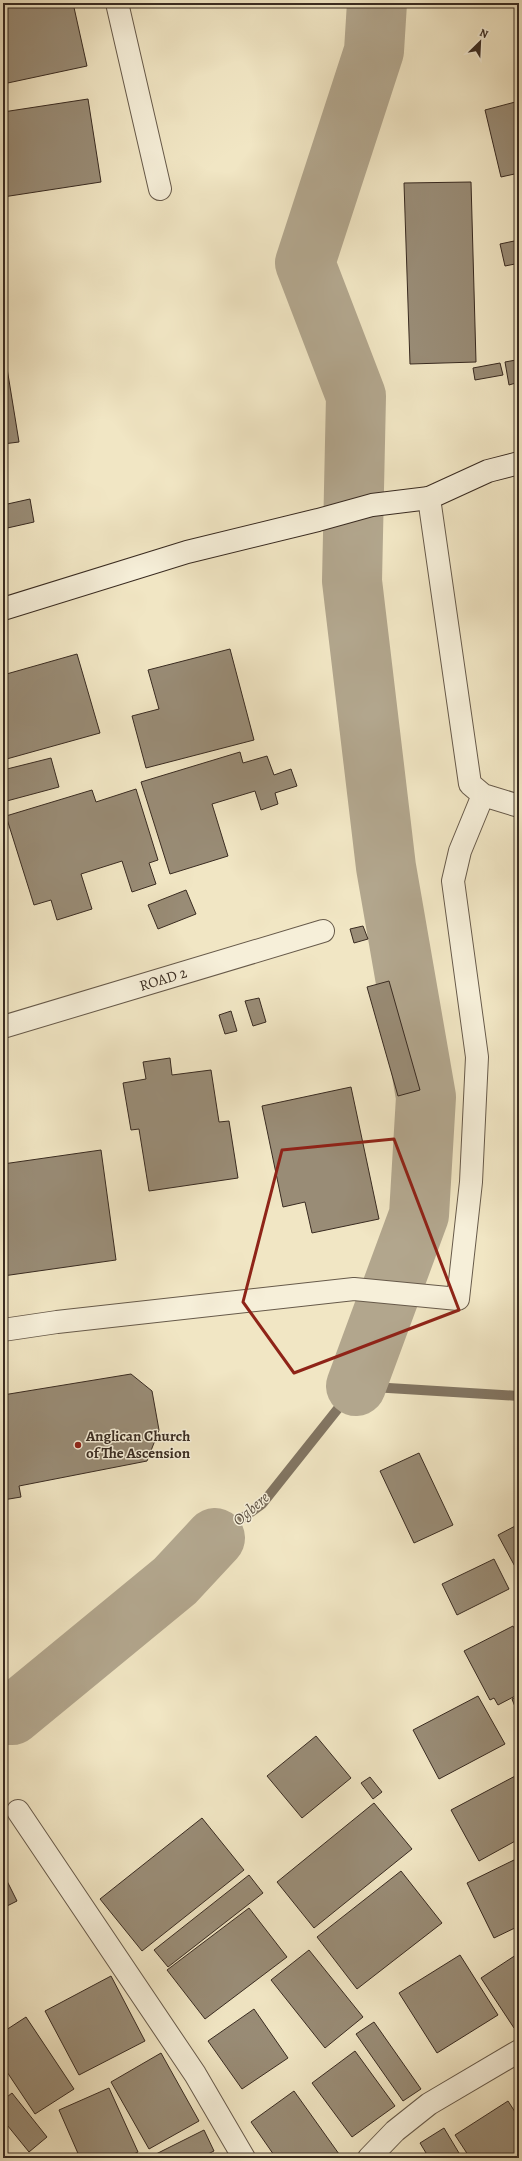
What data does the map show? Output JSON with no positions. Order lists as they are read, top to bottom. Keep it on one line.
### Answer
{"streets":{"street":["ROAD 2"]},"water":["Ogbere"],"places":["Anglican Church of The Ascension"],"north":"top right"}
